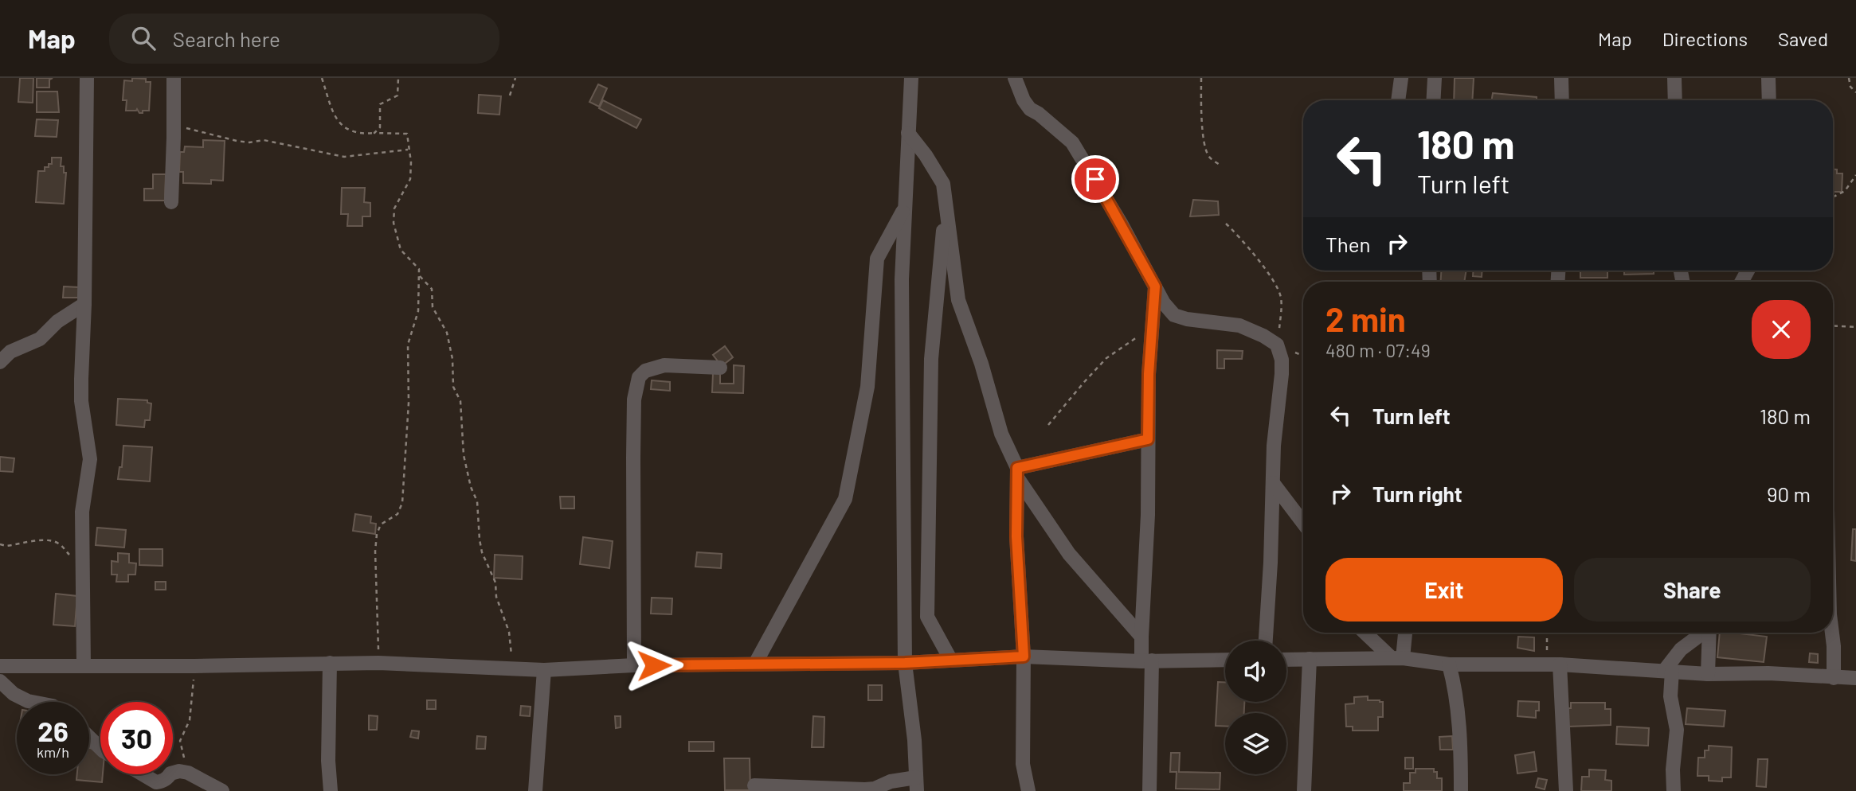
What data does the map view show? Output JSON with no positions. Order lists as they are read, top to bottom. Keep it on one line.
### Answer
{"page":{"header":"Map","search":"Search here","nav":["Map","Directions","Saved"],"turn":["180 m","Turn left"],"then":"Then","heading":["2 min","480 m · 07:49"],"list":[{"name":"Turn left","value":"180 m"},{"name":"Turn right","value":"90 m"}],"buttons":["Exit","Share"],"speed":"26 km/h","limit":"30"}}
